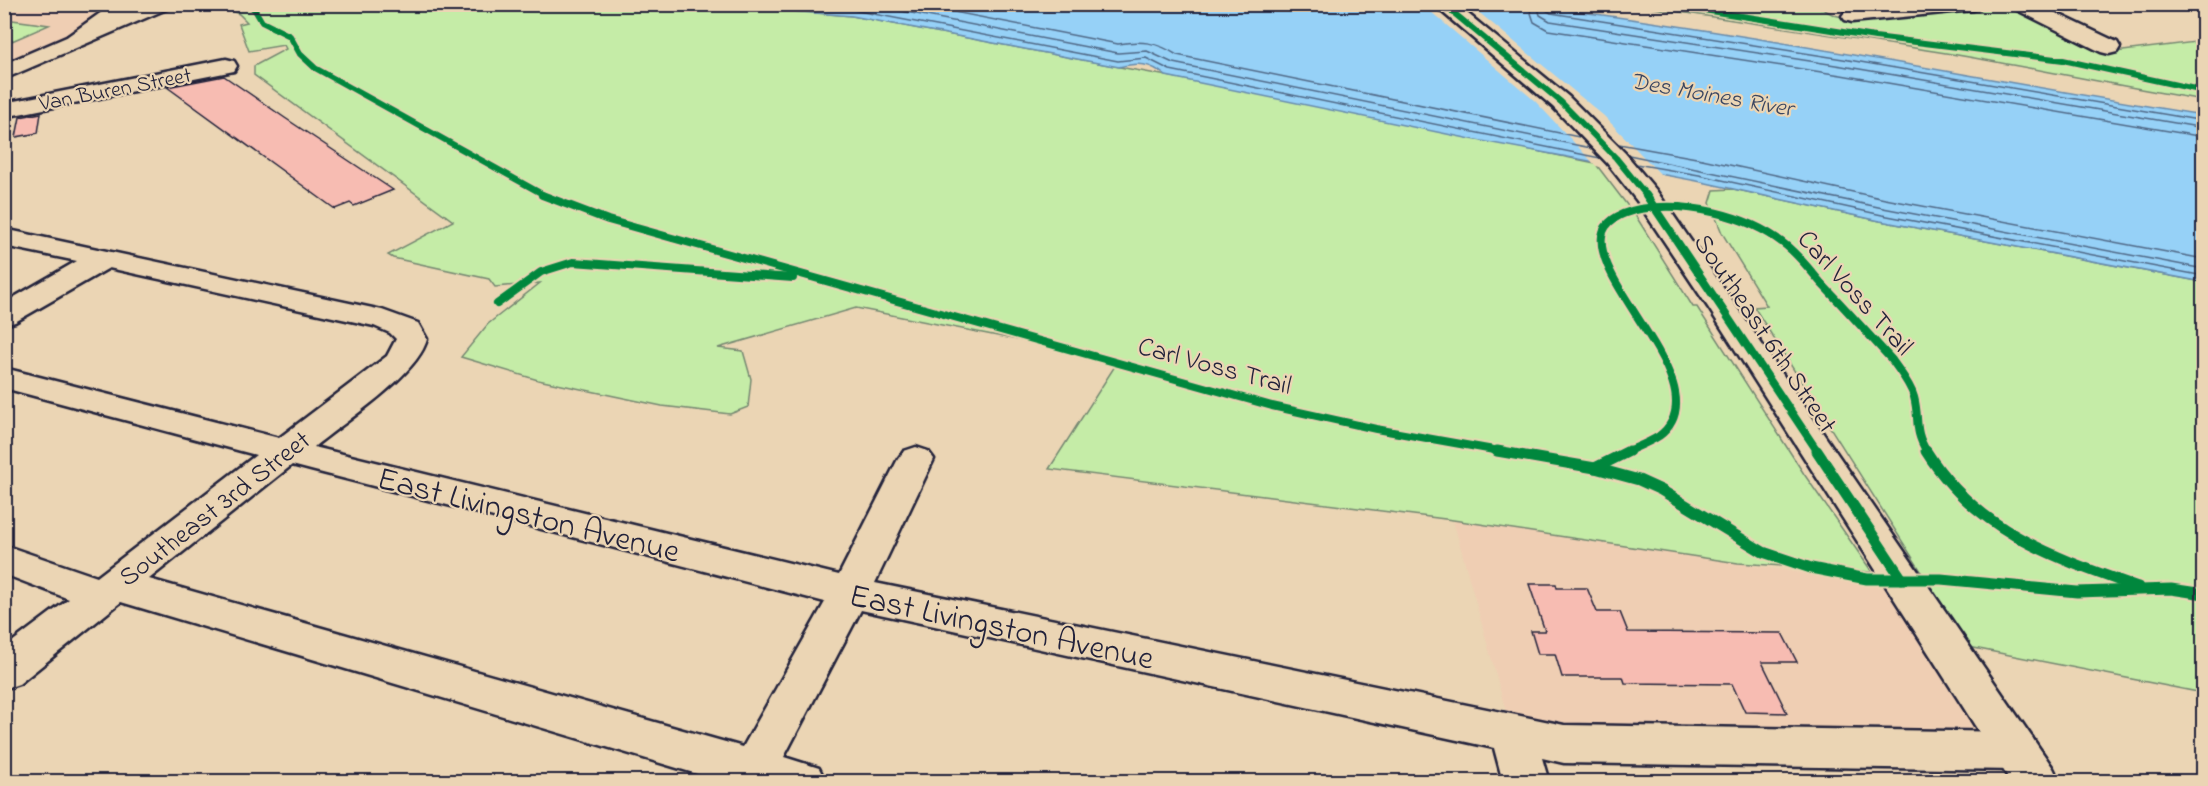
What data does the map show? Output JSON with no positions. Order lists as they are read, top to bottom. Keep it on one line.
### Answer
{"streets":{"street":["Van Buren Street","Southeast 6th Street","Southeast 3rd Street","East Livingston Avenue"],"cycle path":["Carl Voss Trail"]},"crossings":[["Southeast 6th Street","East Livingston Avenue"],["Southeast 3rd Street","East Livingston Avenue"]],"water":["Des Moines River"]}
